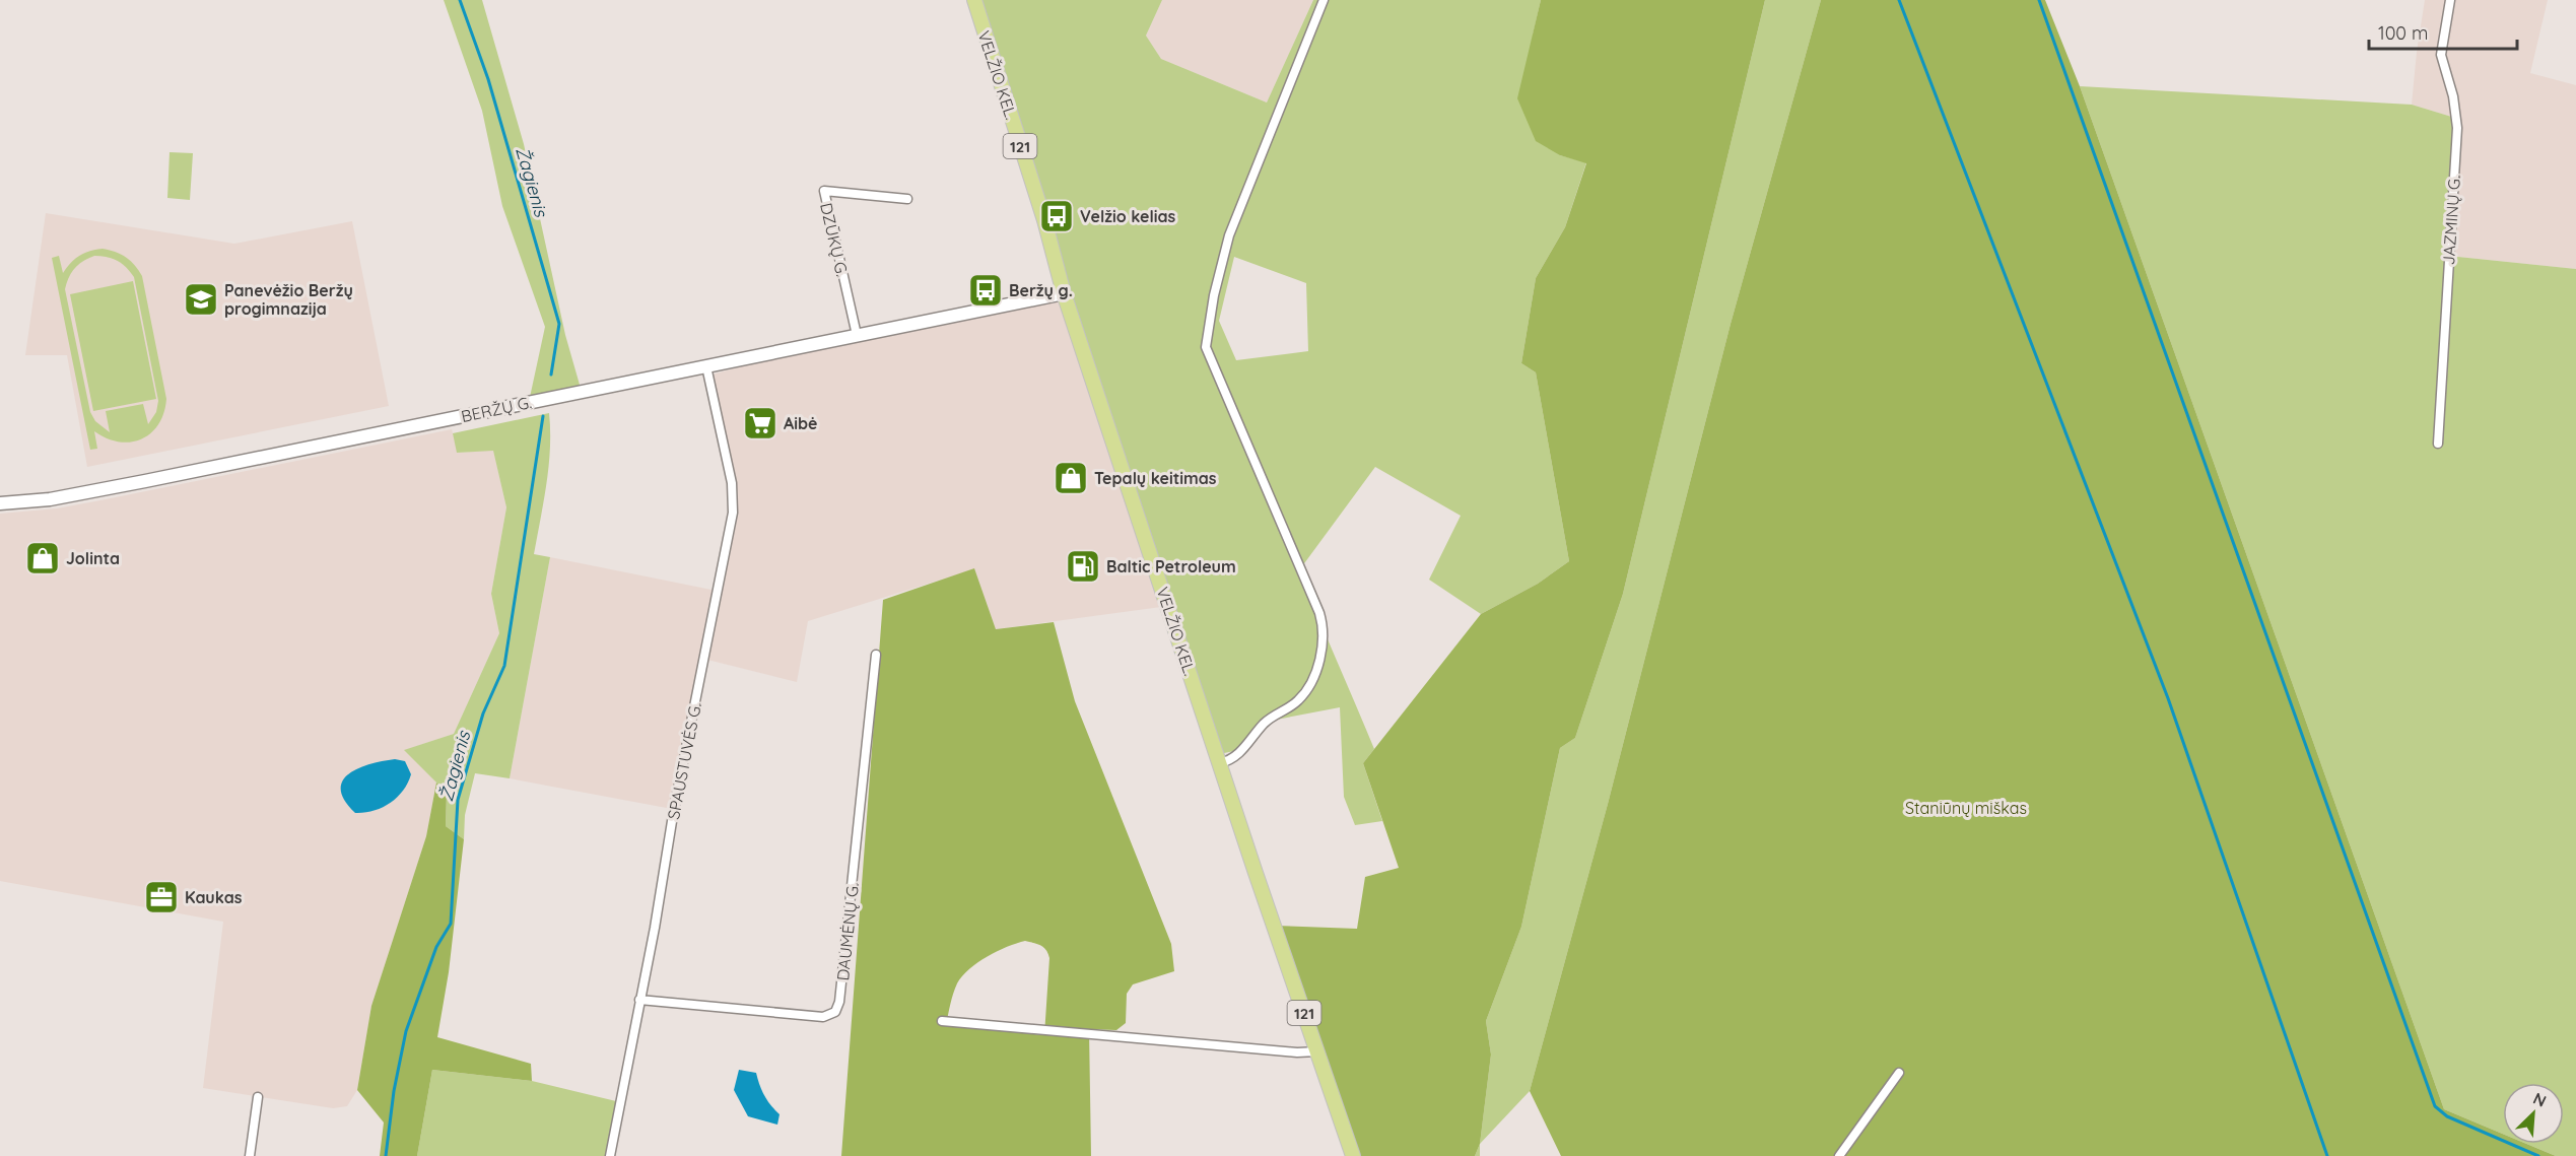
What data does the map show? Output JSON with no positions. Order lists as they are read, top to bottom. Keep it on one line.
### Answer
{"streets":{"main road":["VELŽIO KEL.","121","BERŽŲ G."],"street":["JAZMINŲ G.","DZŪKŲ G.","SPAUSTUVĖS G.","DAUMĖNŲ G."]},"crossings":[["VELŽIO KEL.","BERŽŲ G."],["DZŪKŲ G.","BERŽŲ G."],["BERŽŲ G.","SPAUSTUVĖS G."],["SPAUSTUVĖS G.","DAUMĖNŲ G."]],"water":["Žagienis"],"parks":["Staniūnų miškas"],"places":{"bus stop":["Velžio kelias","Beržų g."],"school or university":["Panevėžio Beržų progimnazija"],"supermarket":["Aibė"],"shop":["Tepalų keitimas","Jolinta"],"fuel station":["Baltic Petroleum"],"office":["Kaukas"]},"scale_bar":"100 m","north":"top right"}
